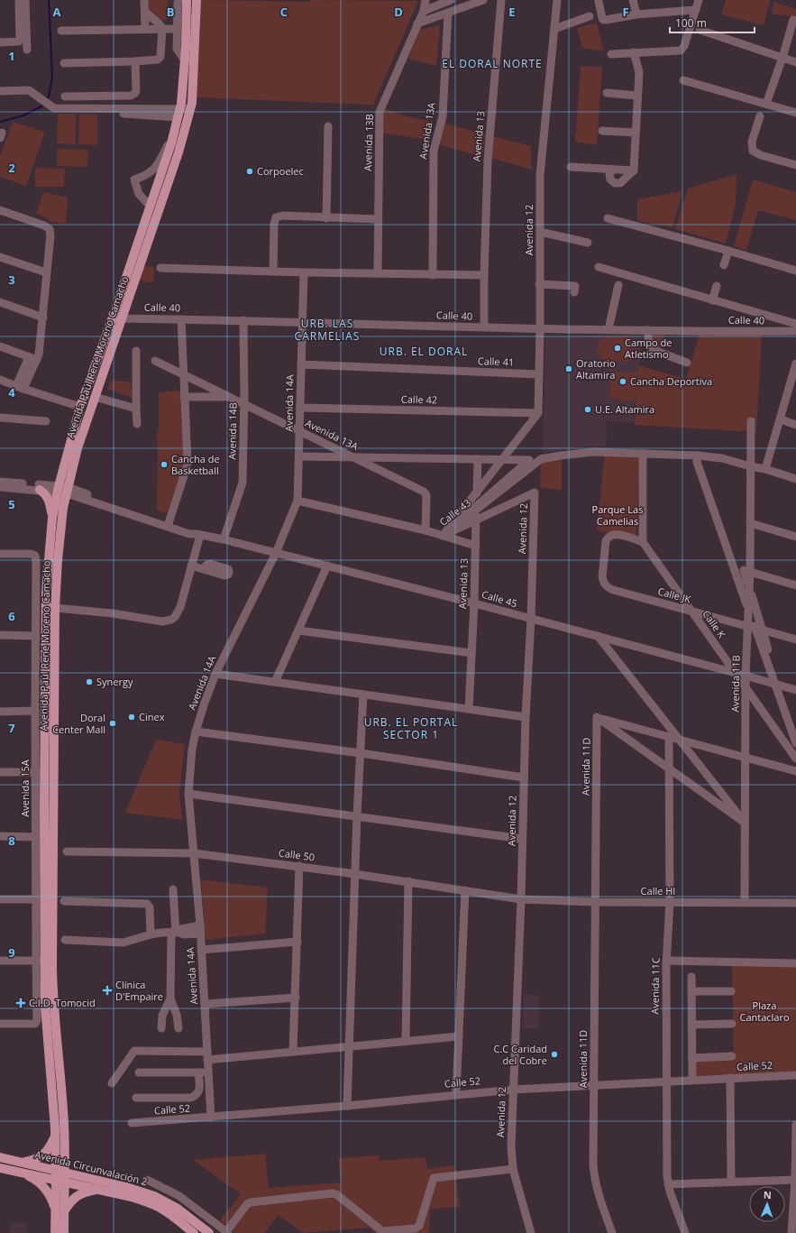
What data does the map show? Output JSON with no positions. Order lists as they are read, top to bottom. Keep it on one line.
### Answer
{"streets":{"main road":["Avenida Paúl René Moreno Camacho","Avenida Circunvalación 2"],"street":["Avenida 13A","Avenida 13","Avenida 13B","Avenida 12","Calle 40","Calle 41","Calle 42","Avenida 14A","Avenida 14B","Calle 43","Calle JK","Calle 45","Calle K","Avenida 11B","Avenida 11D","Avenida 15A","Calle 50","Calle HI","Avenida 11C","Calle 52"]},"crossings":[["Avenida 13","Calle 40"],["Avenida 13","Calle 43"],["Avenida 13","Calle 45"],["Avenida 12","Calle 40"],["Avenida 12","Calle 41"],["Avenida 12","Calle 42"],["Avenida 12","Calle 43"],["Avenida 12","Calle 45"],["Avenida 12","Calle 50"],["Avenida 12","Calle HI"],["Avenida 12","Calle 52"],["Calle 40","Avenida Paúl René Moreno Camacho"],["Calle 40","Avenida 14A"],["Calle 40","Avenida 14B"],["Avenida Paúl René Moreno Camacho","Calle 45"],["Avenida Paúl René Moreno Camacho","Avenida Circunvalación 2"],["Calle 41","Avenida 14A"],["Calle 42","Avenida 14A"],["Avenida 14A","Calle 43"],["Avenida 14A","Calle 45"],["Avenida 14A","Calle 50"],["Avenida 14A","Calle 52"],["Avenida 14B","Calle 45"],["Calle 43","Avenida 11B"],["Calle JK","Calle K"],["Calle JK","Avenida 11B"],["Calle 45","Avenida 11B"],["Avenida 11B","Calle HI"],["Avenida 11D","Calle HI"],["Avenida 11D","Calle 52"],["Calle 50","Calle HI"],["Calle HI","Avenida 11C"],["Avenida 11C","Calle 52"]],"districts":["EL DORAL NORTE","URB. LAS CARMELIAS","URB. EL DORAL","URB. EL PORTAL SECTOR 1"],"parks":["Parque Las Camelias","Plaza Cantaclaro"],"places":{"other":["Corpoelec","Campo de Atletismo","Oratorio Altamira","Cancha Deportiva","U.E. Altamira","Cancha de Basketball","Synergy","Cinex","Doral Center Mall","C.C Caridad del Cobre"],"health":["Clínica D'Empaire","C.I.D. Tomocid"]},"scale_bar":"100 m","north":"top","grid":{"columns":["A","B","C","D","E","F"],"rows":["1","2","3","4","5","6","7","8","9"]}}
